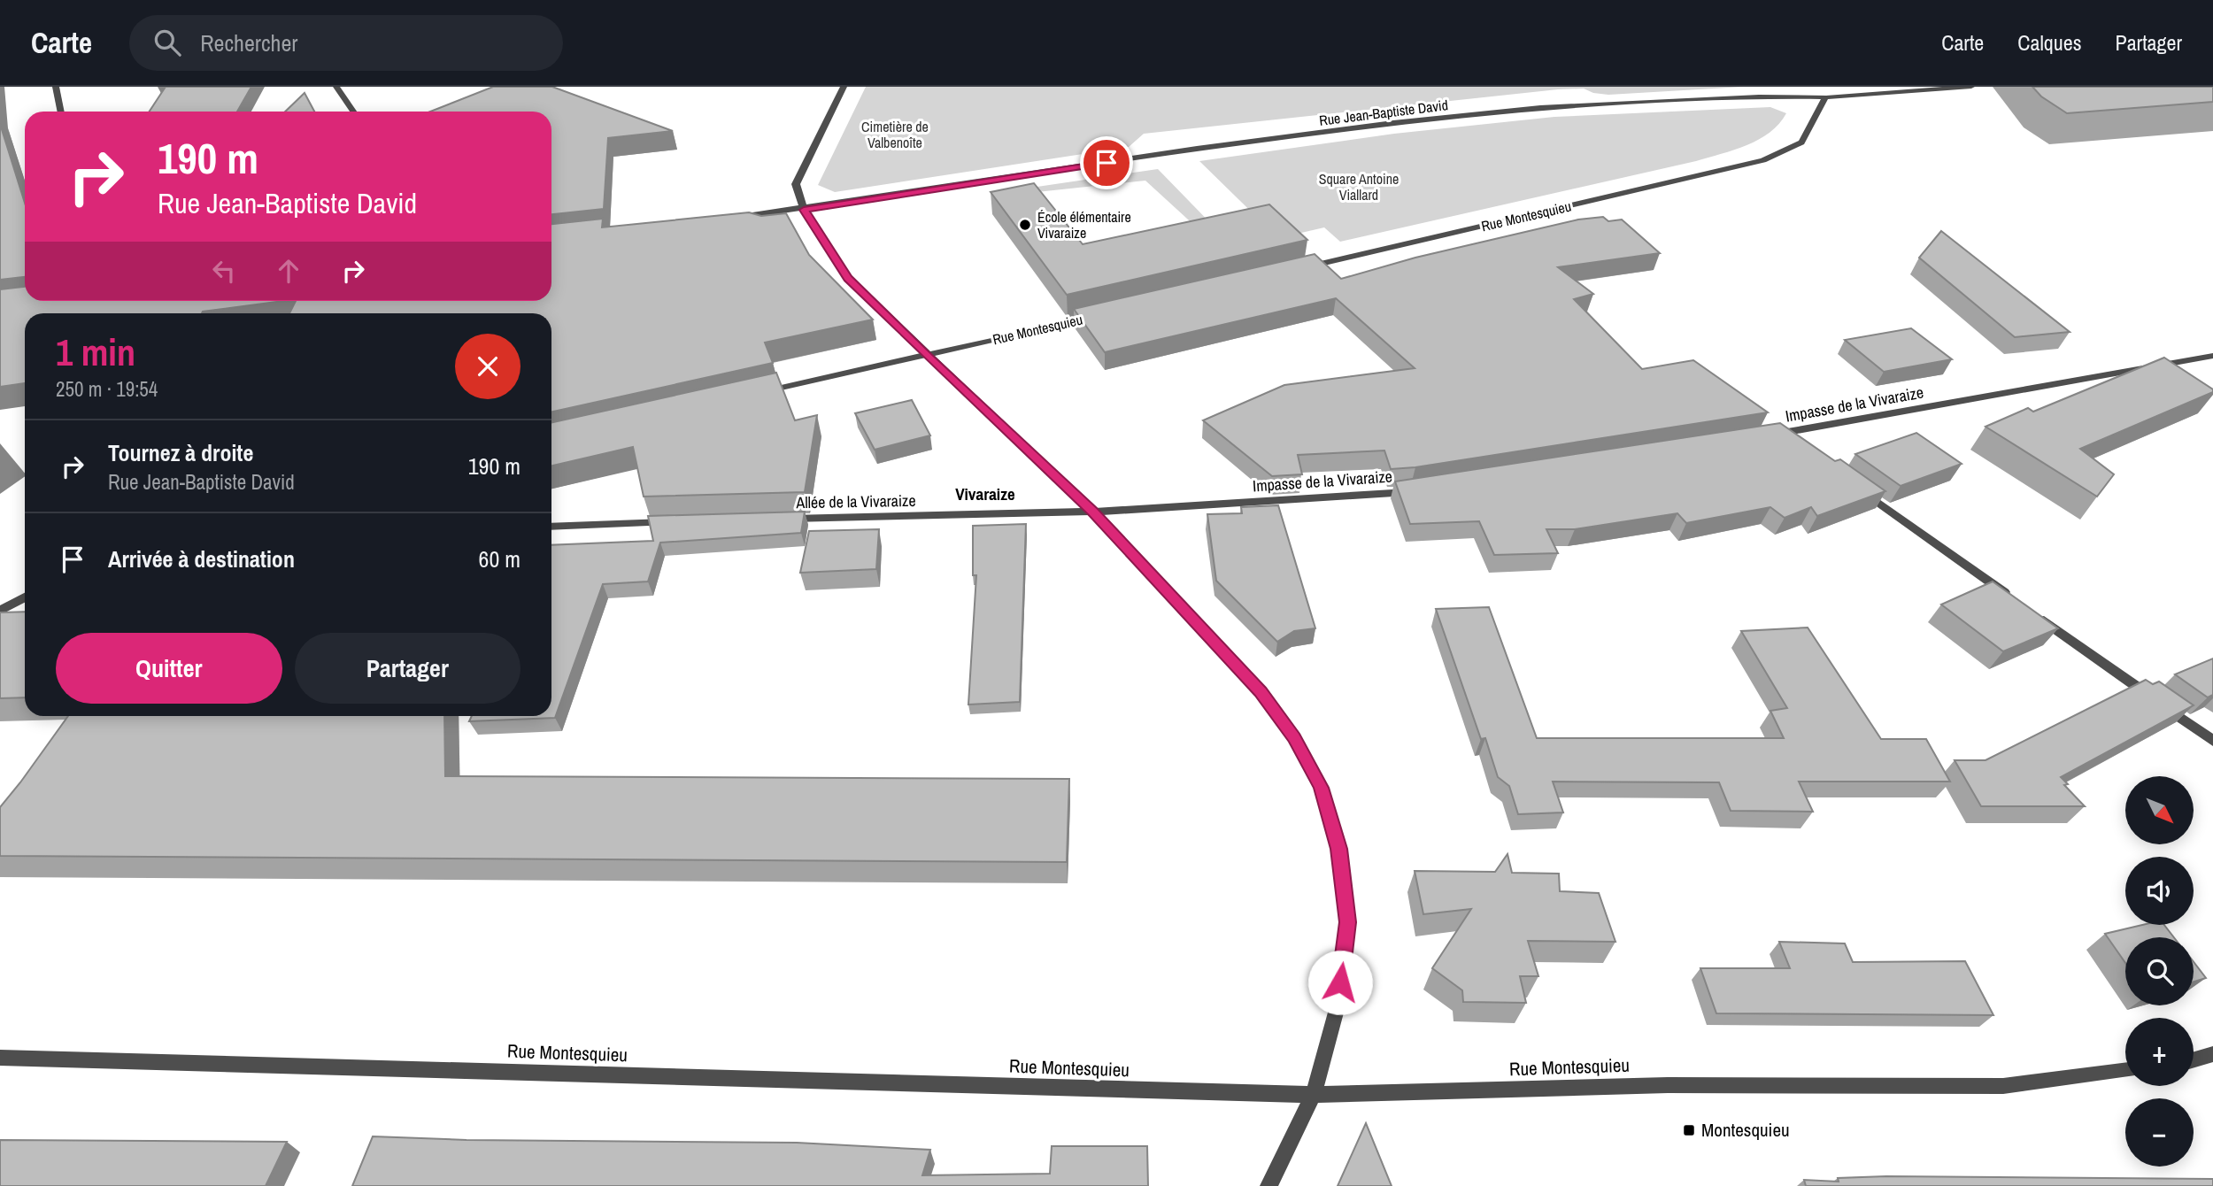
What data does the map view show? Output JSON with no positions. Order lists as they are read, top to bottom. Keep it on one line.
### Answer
{"streets":{"street":["Rue Jean-Baptiste David","Rue Montesquieu","Impasse de la Vivaraize","Allée de la Vivaraize"]},"crossings":[["Rue Jean-Baptiste David","Rue Montesquieu"],["Impasse de la Vivaraize","Allée de la Vivaraize"]],"districts":["Vivaraize"],"parks":["Cimetière de Valbenoîte","Square Antoine Viallard"],"places":{"other":["École élémentaire Vivaraize"],"transit":["Montesquieu"]},"north":"bottom right","page":{"header":"Carte","search":"Rechercher","nav":["Carte","Calques","Partager"],"turn":["190 m","Rue Jean-Baptiste David"],"heading":["1 min","250 m · 19:54"],"list":[{"name":"Tournez à droite","note":"Rue Jean-Baptiste David","value":"190 m"},{"name":"Arrivée à destination","value":"60 m"}],"buttons":["Quitter","Partager"],"map_buttons":["+","−"]}}
